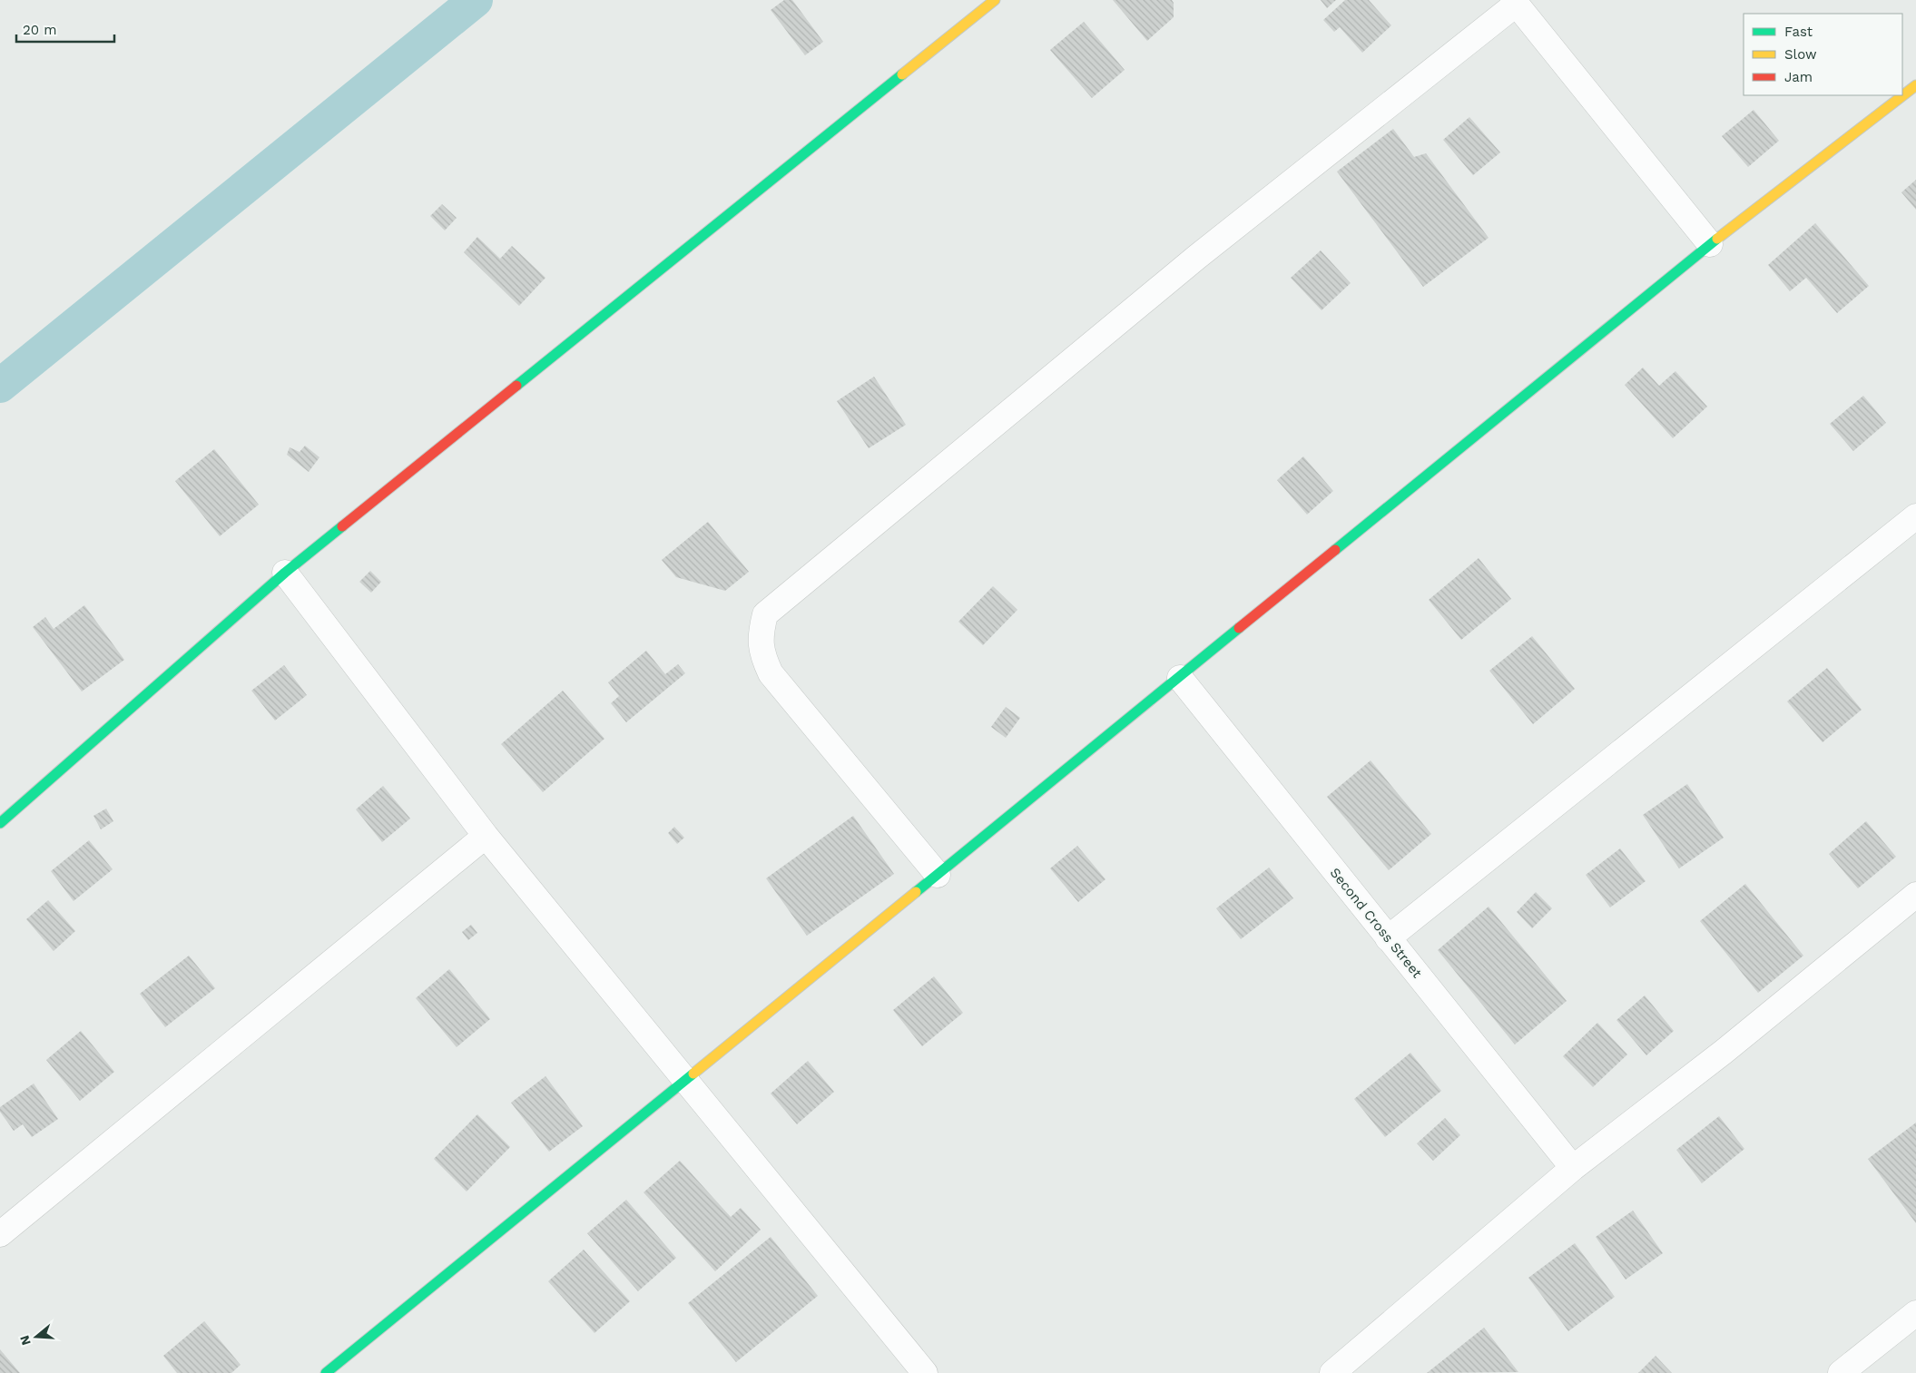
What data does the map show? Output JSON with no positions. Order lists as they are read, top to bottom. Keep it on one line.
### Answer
{"streets":{"street":["Second Cross Street"]},"legend":["Fast","Slow","Jam"],"scale_bar":"20 m","north":"left"}
